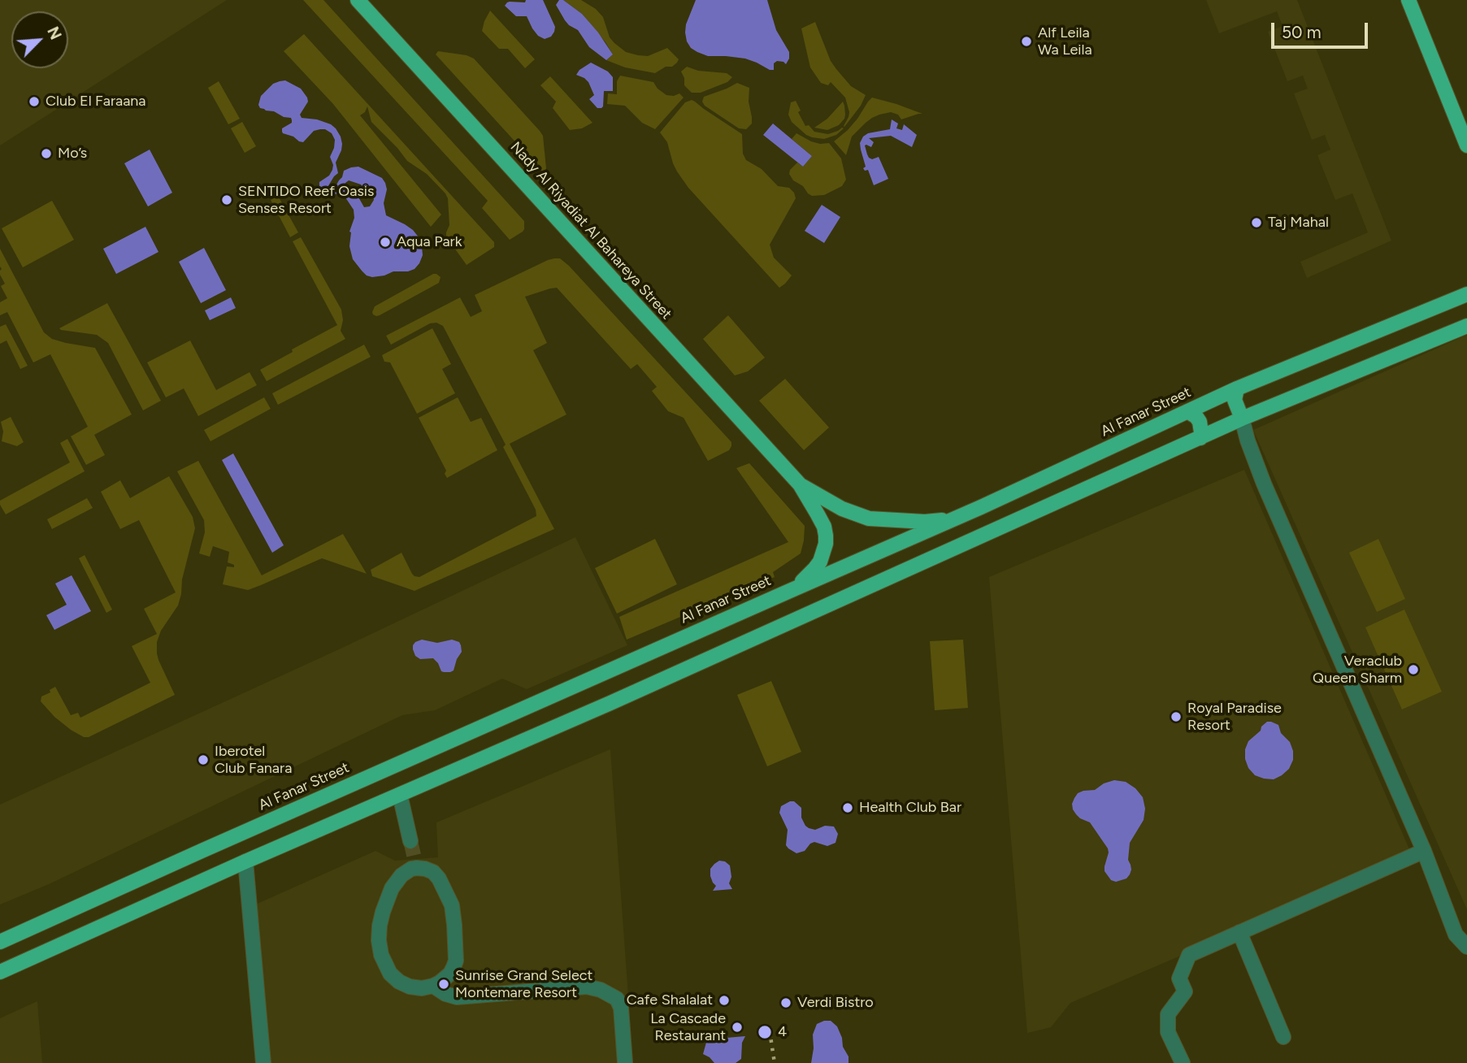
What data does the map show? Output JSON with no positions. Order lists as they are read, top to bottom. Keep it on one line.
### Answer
{"streets":{"main road":["Nady Al Riyadiat Al Bahareya Street","Al Fanar Street"]},"crossings":[["Nady Al Riyadiat Al Bahareya Street","Al Fanar Street"]],"places":["Alf Leila Wa Leila","Club El Faraana","Mo’s","SENTIDO Reef Oasis Senses Resort","Taj Mahal","Aqua Park","Veraclub Queen Sharm","Royal Paradise Resort","Iberotel Club Fanara","Health Club Bar","Sunrise Grand Select Montemare Resort","Cafe Shalalat","Verdi Bistro","La Cascade Restaurant","4"],"scale_bar":"50 m","north":"top right"}
